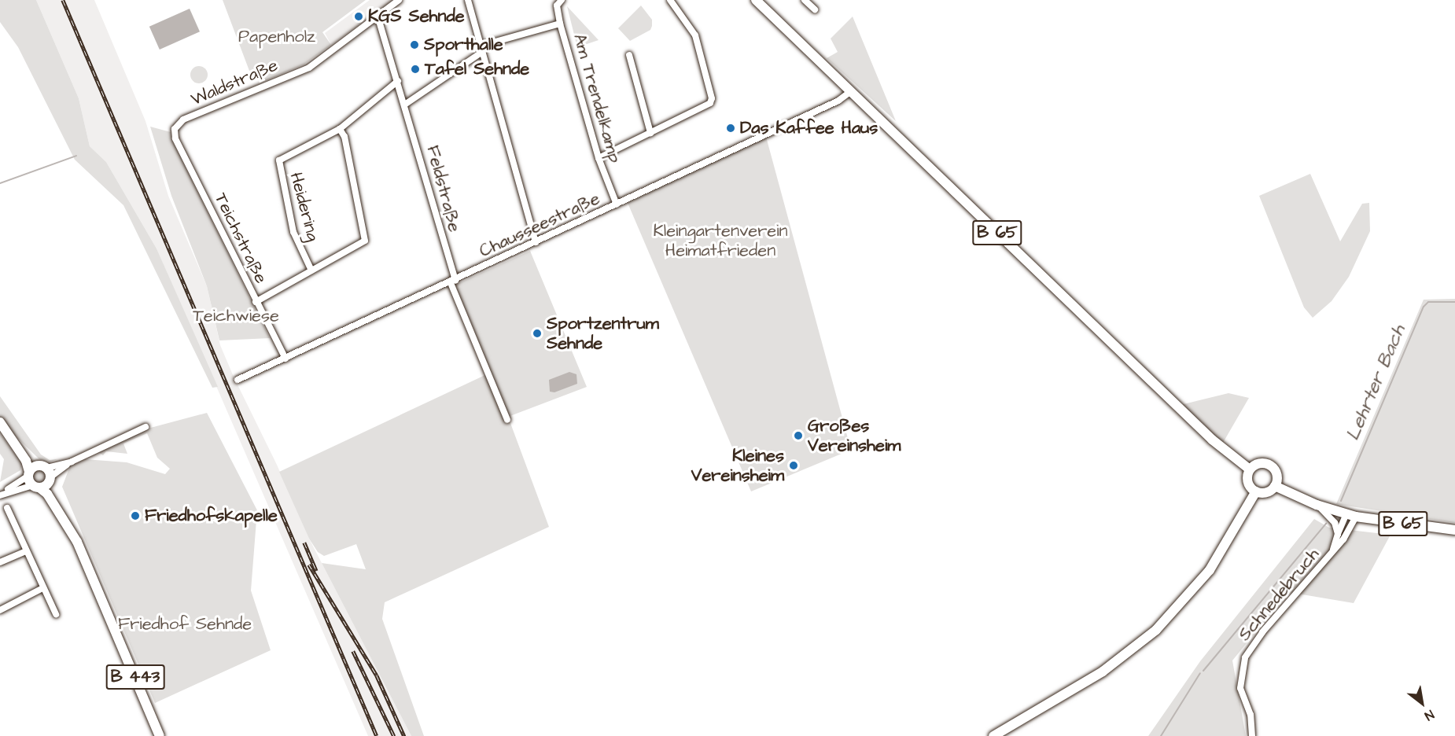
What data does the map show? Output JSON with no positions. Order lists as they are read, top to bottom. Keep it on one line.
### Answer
{"streets":{"main road":["B 65","B 443"],"street":["Waldstraße","Am Trendelkamp","Feldstraße","Heidering","Chausseestraße","Teichstraße","Schnedebruch"]},"crossings":[["Waldstraße","Feldstraße"],["Waldstraße","Teichstraße"],["Am Trendelkamp","Chausseestraße"],["Feldstraße","Heidering"],["Feldstraße","Chausseestraße"],["Heidering","Teichstraße"],["Chausseestraße","B 65"],["Chausseestraße","Teichstraße"],["B 65","Schnedebruch"]],"water":["Lehrter Bach"],"parks":["Papenholz","Kleingartenverein Heimatfrieden","Teichwiese","Friedhof Sehnde"],"places":["KGS Sehnde","Sporthalle","Tafel Sehnde","Das Kaffee Haus","Sportzentrum Sehnde","Großes Vereinsheim","Kleines Vereinsheim","Friedhofskapelle"],"north":"bottom right"}
